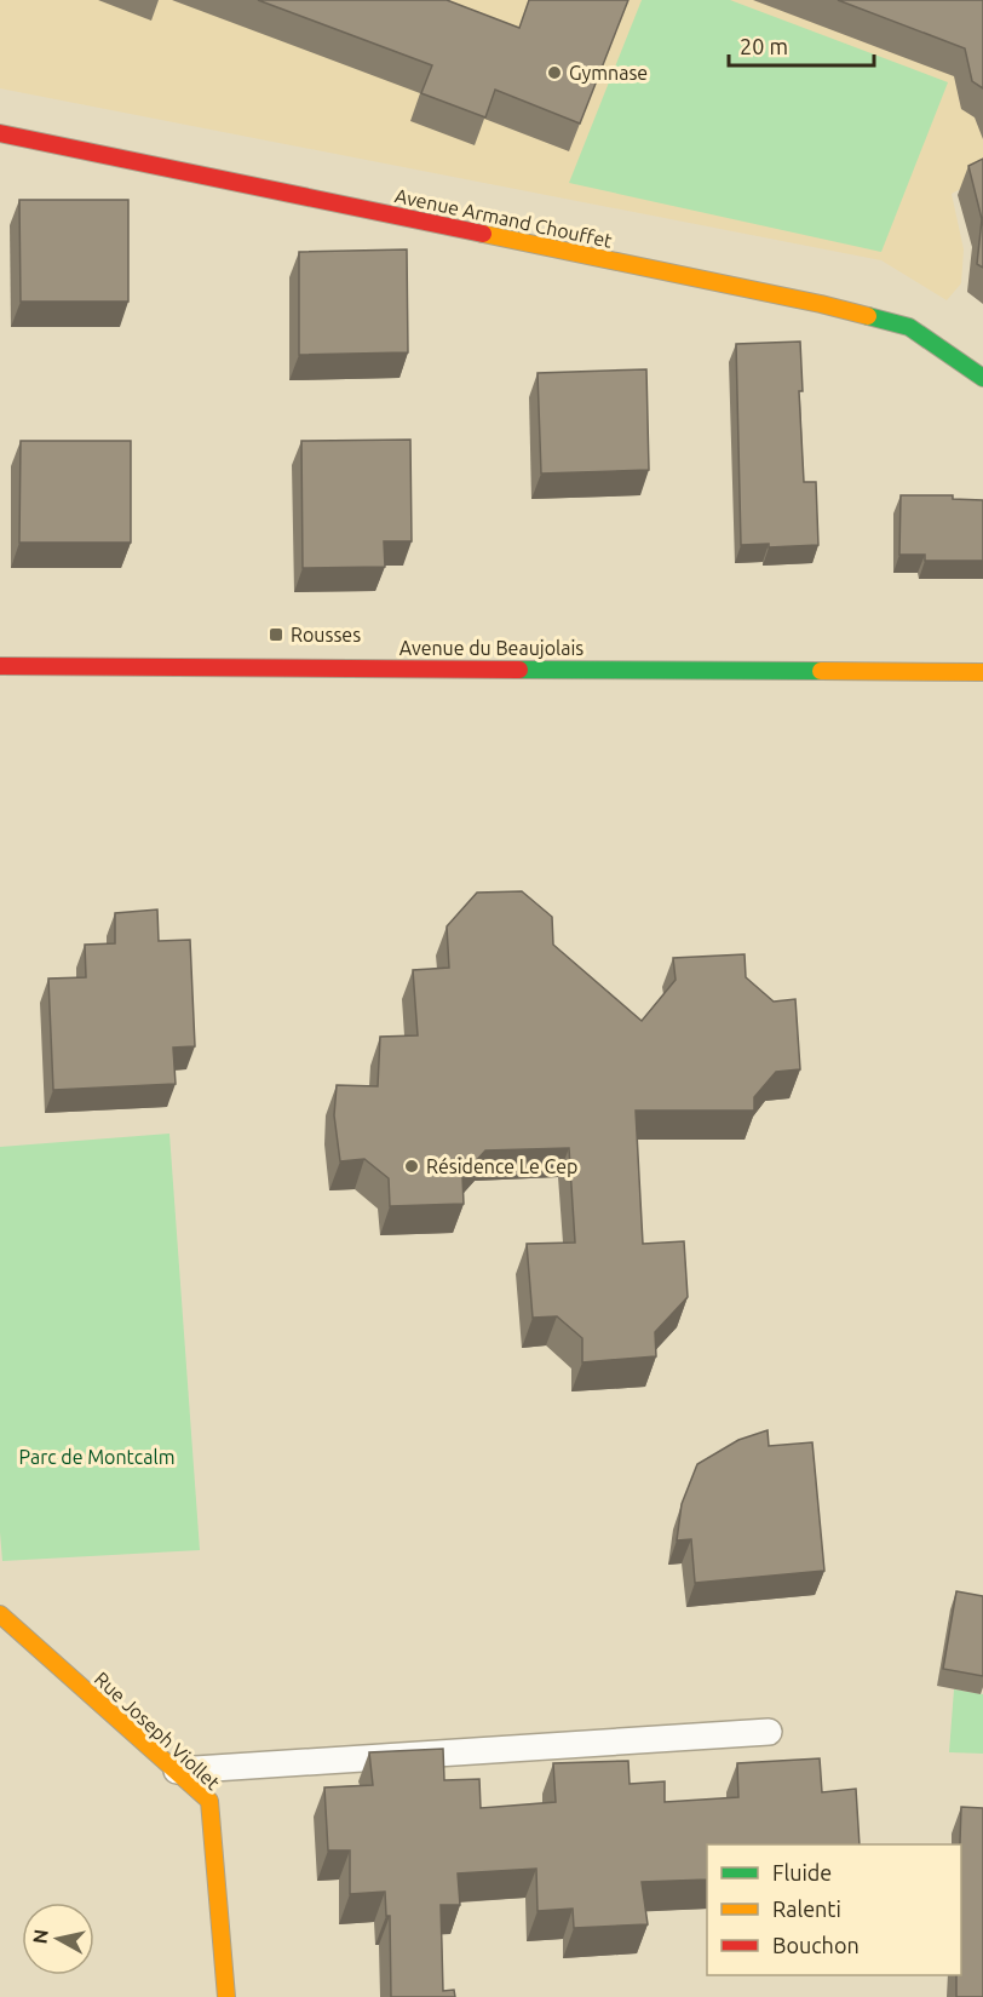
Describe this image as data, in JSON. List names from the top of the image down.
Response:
{
  "streets": {
    "street": ["Avenue Armand Chouffet", "Avenue du Beaujolais", "Rue Joseph Viollet"]
  },
  "parks": ["Parc de Montcalm"],
  "places": {
    "other": ["Gymnase", "Résidence Le Cep"],
    "transit": ["Rousses"]
  },
  "legend": ["Fluide", "Ralenti", "Bouchon"],
  "scale_bar": "20 m",
  "north": "left"
}
